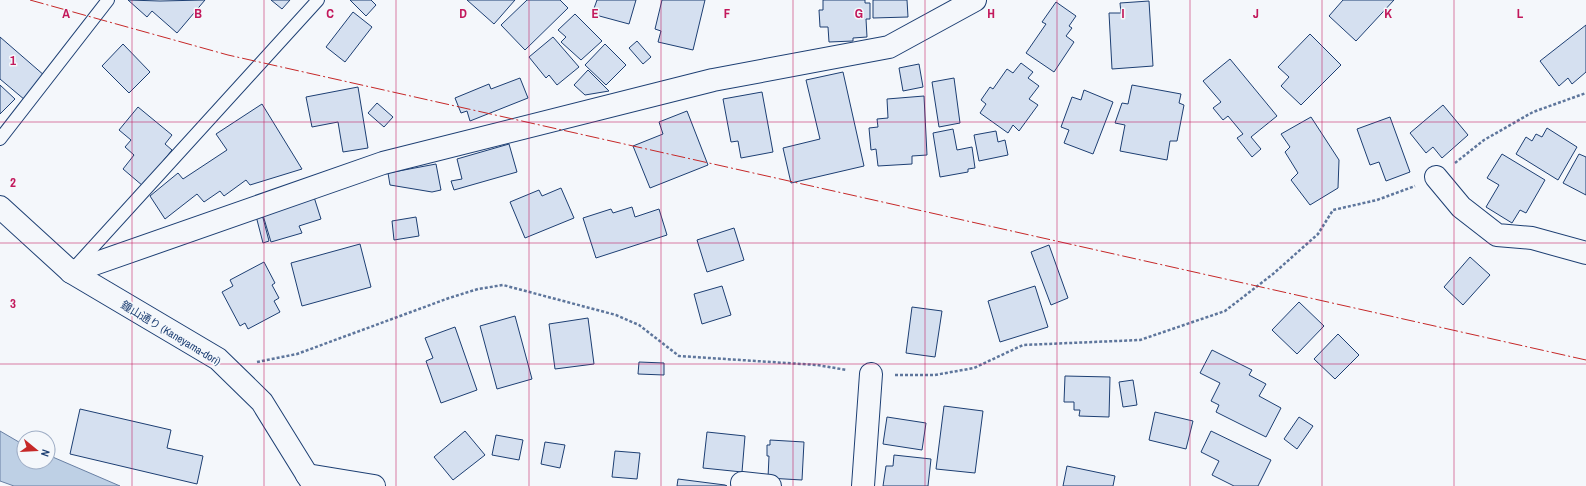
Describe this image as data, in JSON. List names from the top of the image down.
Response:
{
  "streets": {
    "street": ["鐘山通り (Kaneyama-dori)"]
  },
  "north": "right",
  "grid": {
    "columns": [
      "A",
      "B",
      "C",
      "D",
      "E",
      "F",
      "G",
      "H",
      "I",
      "J",
      "K",
      "L"
    ],
    "rows": ["1", "2", "3"]
  }
}
